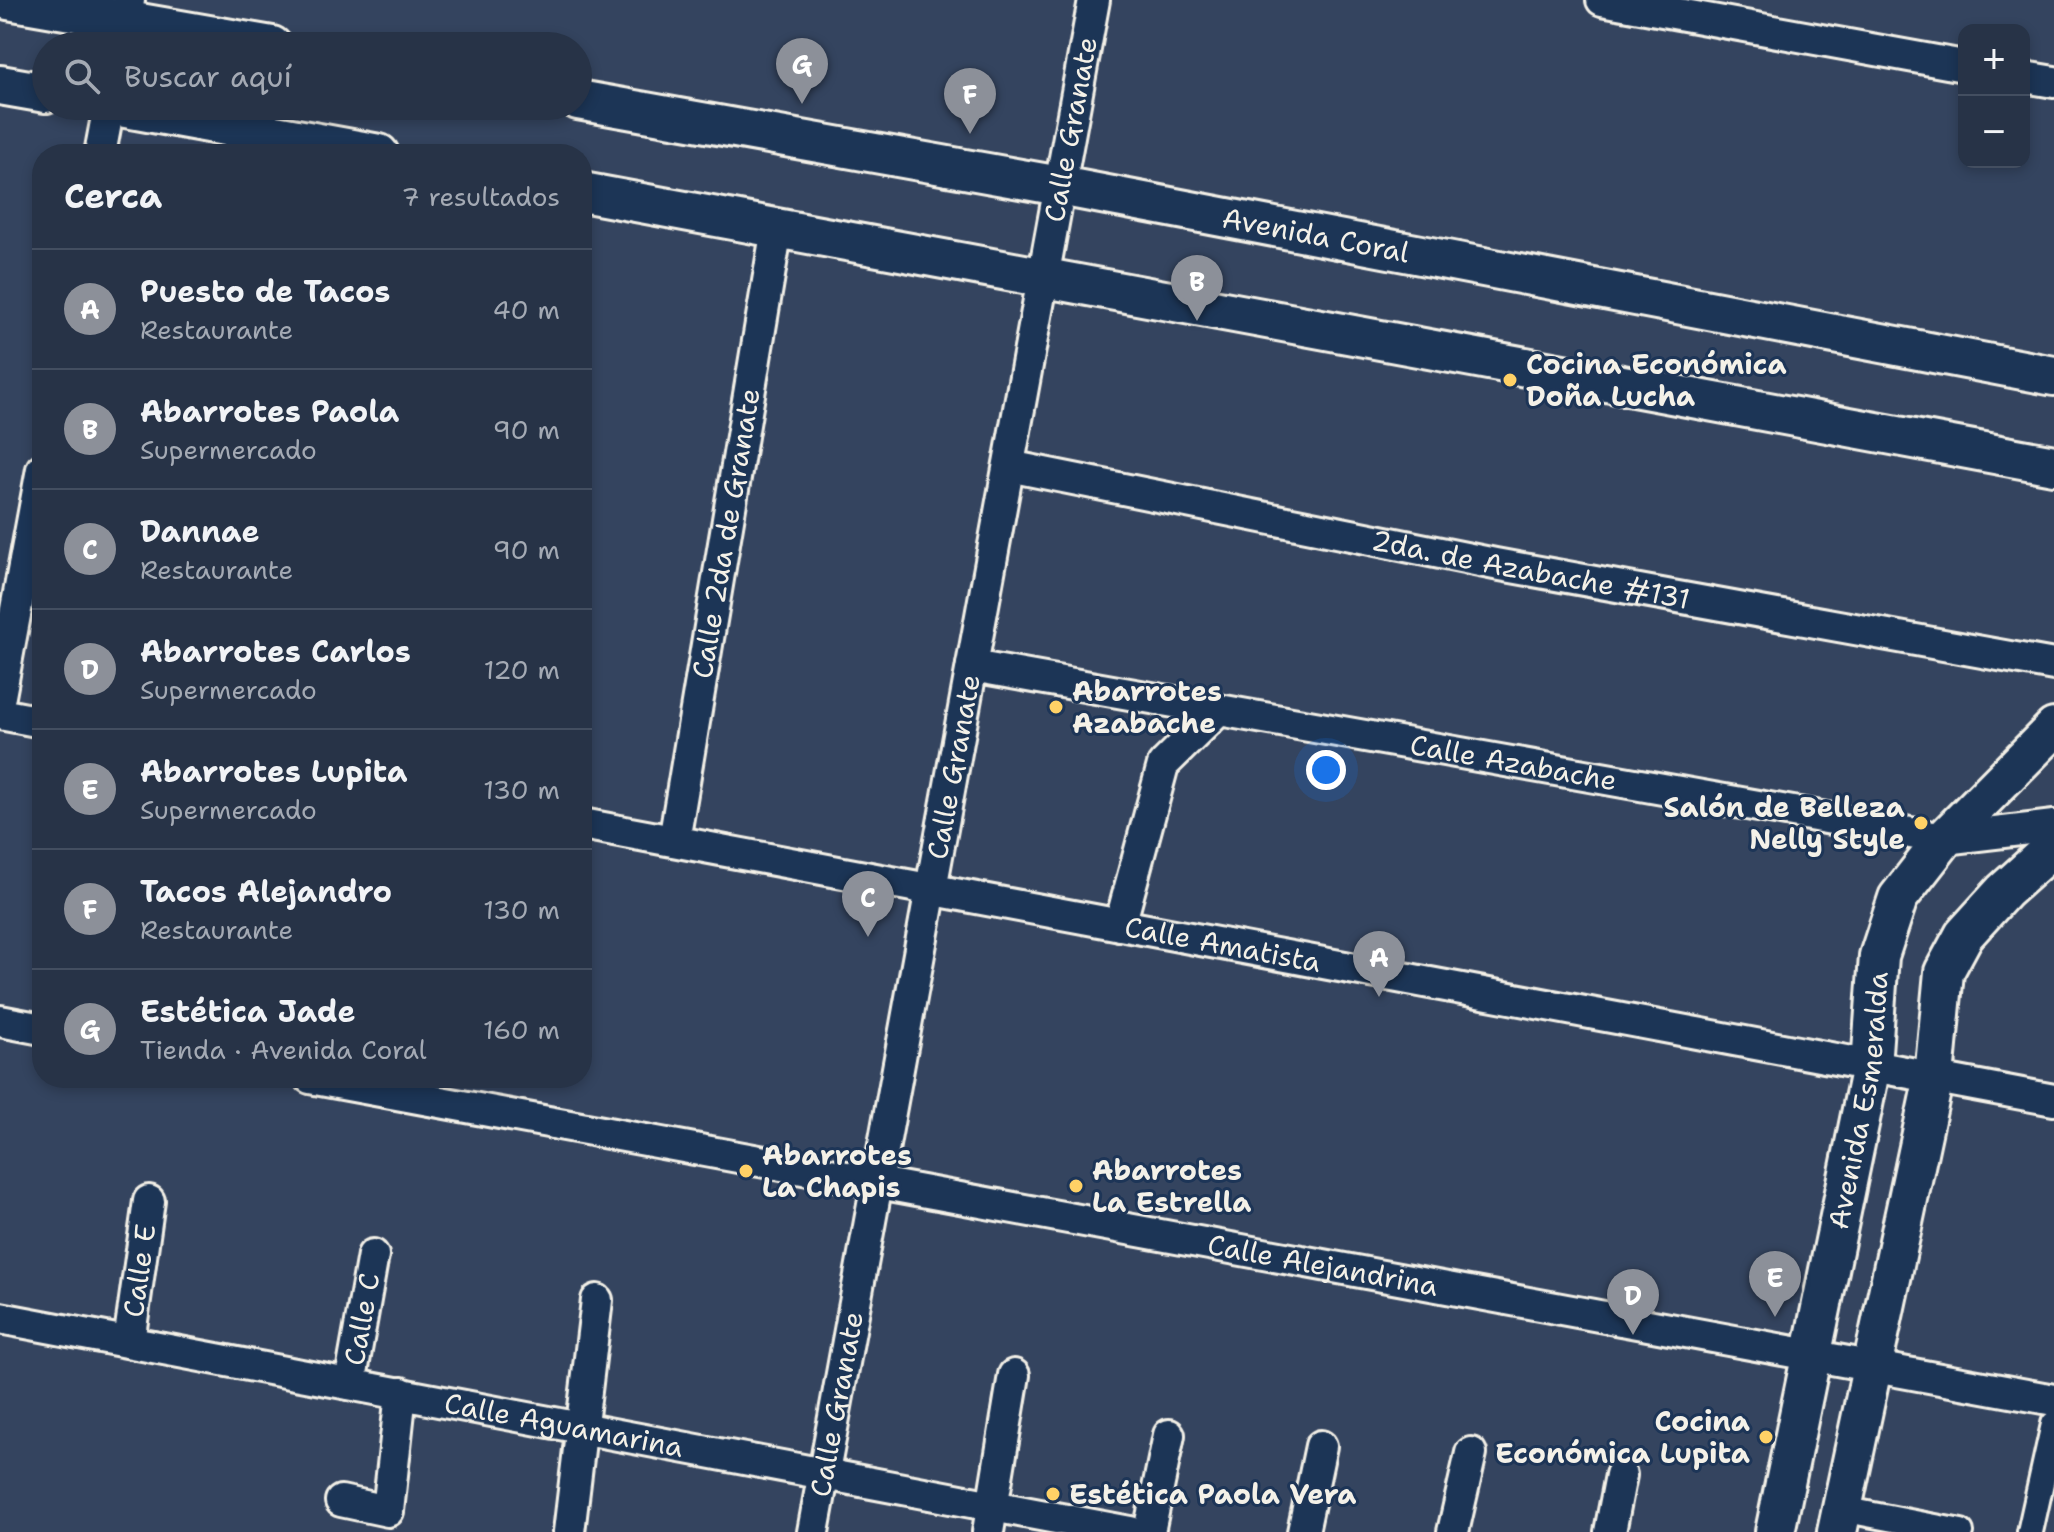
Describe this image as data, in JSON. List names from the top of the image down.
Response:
{
  "streets": {
    "street": [
      "Calle Granate",
      "Avenida Coral",
      "Calle 2da de Granate",
      "2da. de Azabache #131",
      "Calle Azabache",
      "Calle Amatista",
      "Avenida Esmeralda",
      "Calle Alejandrina",
      "Calle E",
      "Calle C",
      "Calle Aguamarina"
    ]
  },
  "crossings": [
    ["Calle Granate", "Avenida Coral"],
    ["Calle Granate", "2da. de Azabache #131"],
    ["Calle Granate", "Calle Azabache"],
    ["Calle Granate", "Calle Amatista"],
    ["Calle Granate", "Calle Alejandrina"],
    ["Calle Granate", "Calle Aguamarina"],
    ["Calle 2da de Granate", "Calle Amatista"],
    ["Calle Azabache", "Avenida Esmeralda"],
    ["Calle Amatista", "Avenida Esmeralda"],
    ["Avenida Esmeralda", "Calle Alejandrina"],
    ["Calle E", "Calle Aguamarina"],
    ["Calle C", "Calle Aguamarina"]
  ],
  "places": [
    "Cocina Económica Doña Lucha",
    "Abarrotes Azabache",
    "Salón de Belleza Nelly Style",
    "Abarrotes La Chapis",
    "Abarrotes La Estrella",
    "Cocina Económica Lupita",
    "Estética Paola Vera"
  ],
  "page": {
    "map_buttons": ["+", "−"],
    "search": "Buscar aquí",
    "pins": [
      "G",
      "F",
      "B",
      "C",
      "A",
      "E",
      "D"
    ],
    "heading": ["Cerca", "7 resultados"],
    "list": [
      {
        "mark": "A",
        "name": "Puesto de Tacos",
        "note": "Restaurante",
        "value": "40 m"
      },
      {
        "mark": "B",
        "name": "Abarrotes Paola",
        "note": "Supermercado",
        "value": "90 m"
      },
      {
        "mark": "C",
        "name": "Dannae",
        "note": "Restaurante",
        "value": "90 m"
      },
      {
        "mark": "D",
        "name": "Abarrotes Carlos",
        "note": "Supermercado",
        "value": "120 m"
      },
      {
        "mark": "E",
        "name": "Abarrotes Lupita",
        "note": "Supermercado",
        "value": "130 m"
      },
      {
        "mark": "F",
        "name": "Tacos Alejandro",
        "note": "Restaurante",
        "value": "130 m"
      },
      {
        "mark": "G",
        "name": "Estética Jade",
        "note": "Tienda · Avenida Coral",
        "value": "160 m"
      }
    ]
  }
}
